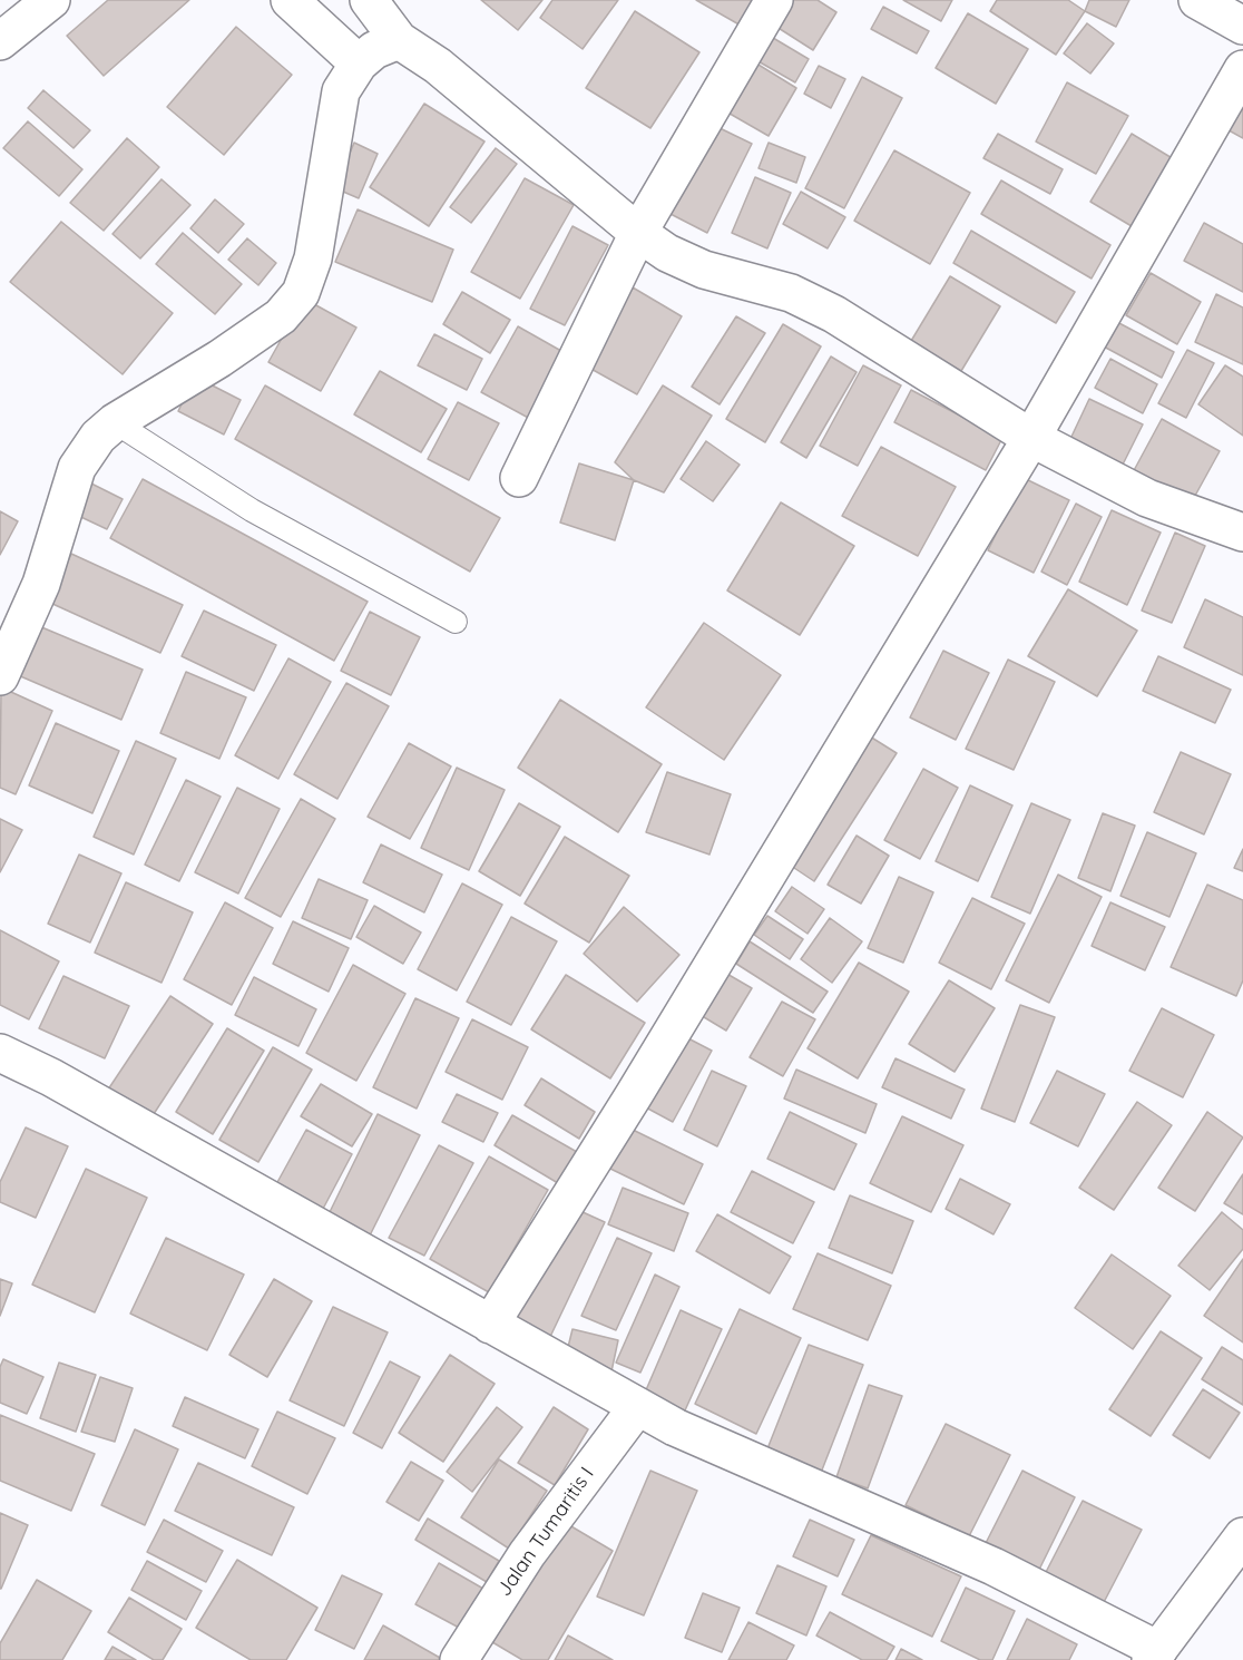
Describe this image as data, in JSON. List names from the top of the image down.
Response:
{
  "streets": {
    "street": ["Jalan Tumaritis I"]
  }
}
